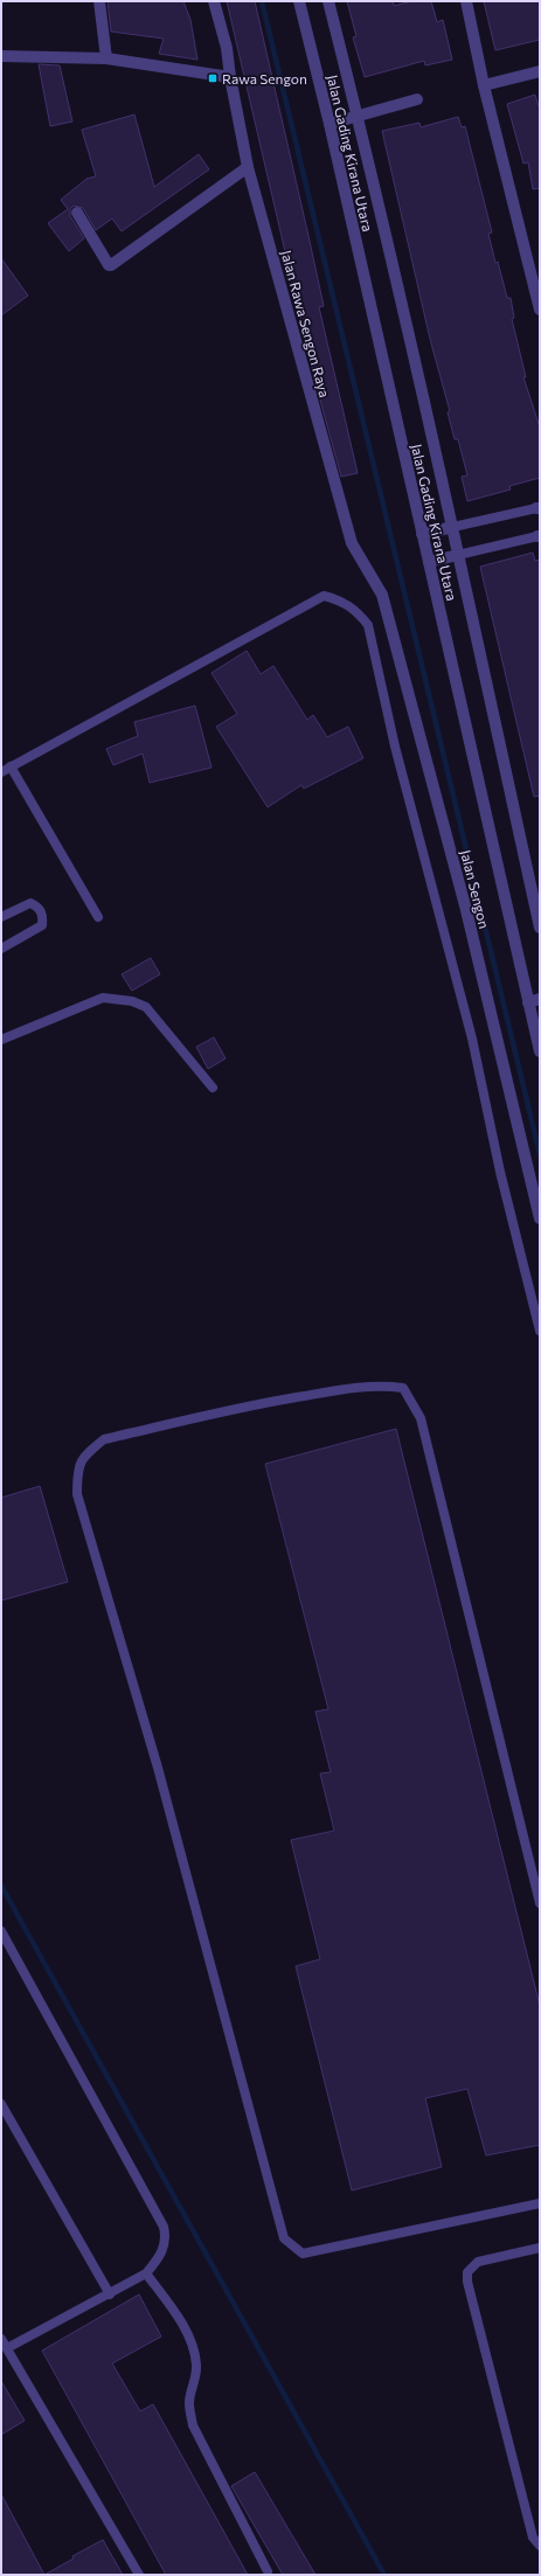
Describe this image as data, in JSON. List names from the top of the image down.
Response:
{
  "streets": {
    "street": ["Jalan Gading Kirana Utara", "Jalan Rawa Sengon Raya", "Jalan Sengon"]
  },
  "crossings": [
    ["Jalan Rawa Sengon Raya", "Jalan Sengon"]
  ],
  "places": {
    "transit": ["Rawa Sengon"]
  }
}
